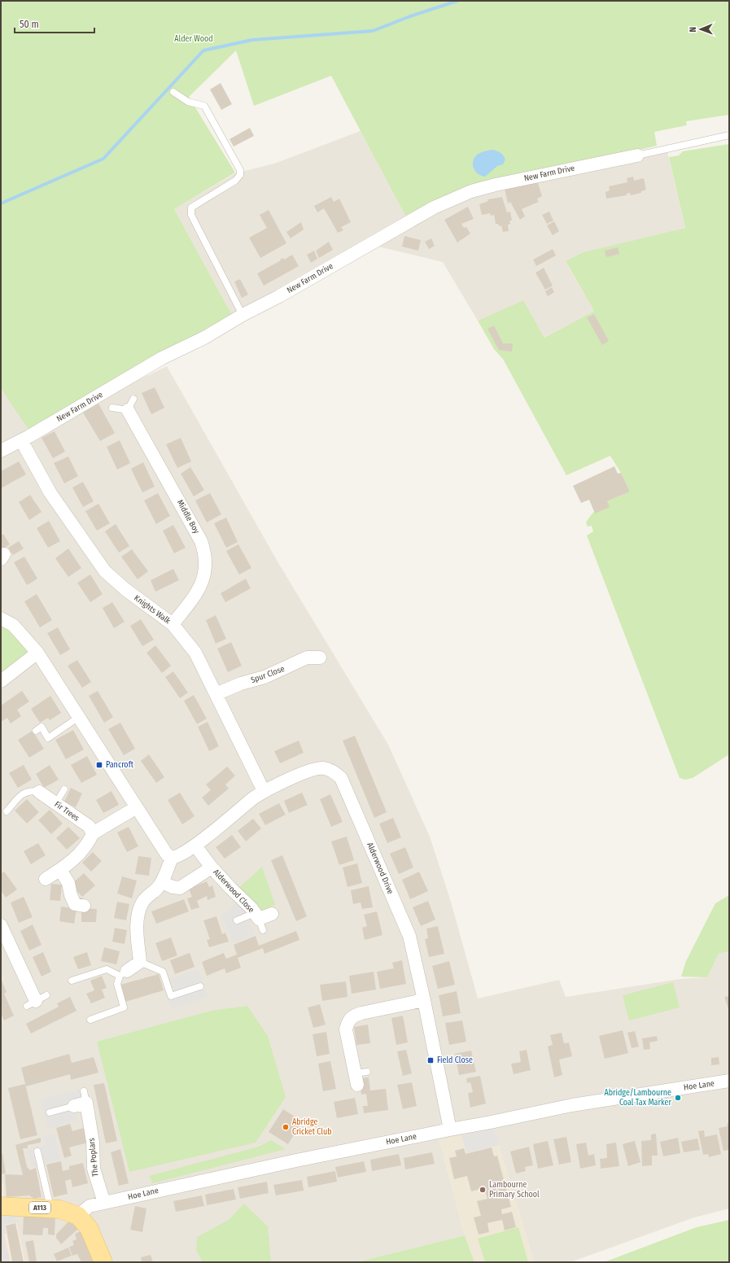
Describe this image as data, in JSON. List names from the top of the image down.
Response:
{
  "streets": {
    "main road": ["A113"],
    "street": [
      "New Farm Drive",
      "Middle Boy",
      "Knights Walk",
      "Spur Close",
      "Fir Trees",
      "Alderwood Drive",
      "Alderwood Close",
      "Hoe Lane",
      "The Poplars"
    ]
  },
  "crossings": [
    ["New Farm Drive", "Knights Walk"],
    ["Middle Boy", "Knights Walk"],
    ["Knights Walk", "Spur Close"],
    ["Knights Walk", "Alderwood Drive"],
    ["Alderwood Drive", "Hoe Lane"],
    ["Hoe Lane", "The Poplars"],
    ["Hoe Lane", "A113"]
  ],
  "parks": ["Alder Wood"],
  "places": {
    "transit": ["Pancroft", "Field Close"],
    "other": ["Abridge/Lambourne Coal Tax Marker", "Abridge Cricket Club", "Lambourne Primary School"]
  },
  "scale_bar": "50 m",
  "north": "left"
}
